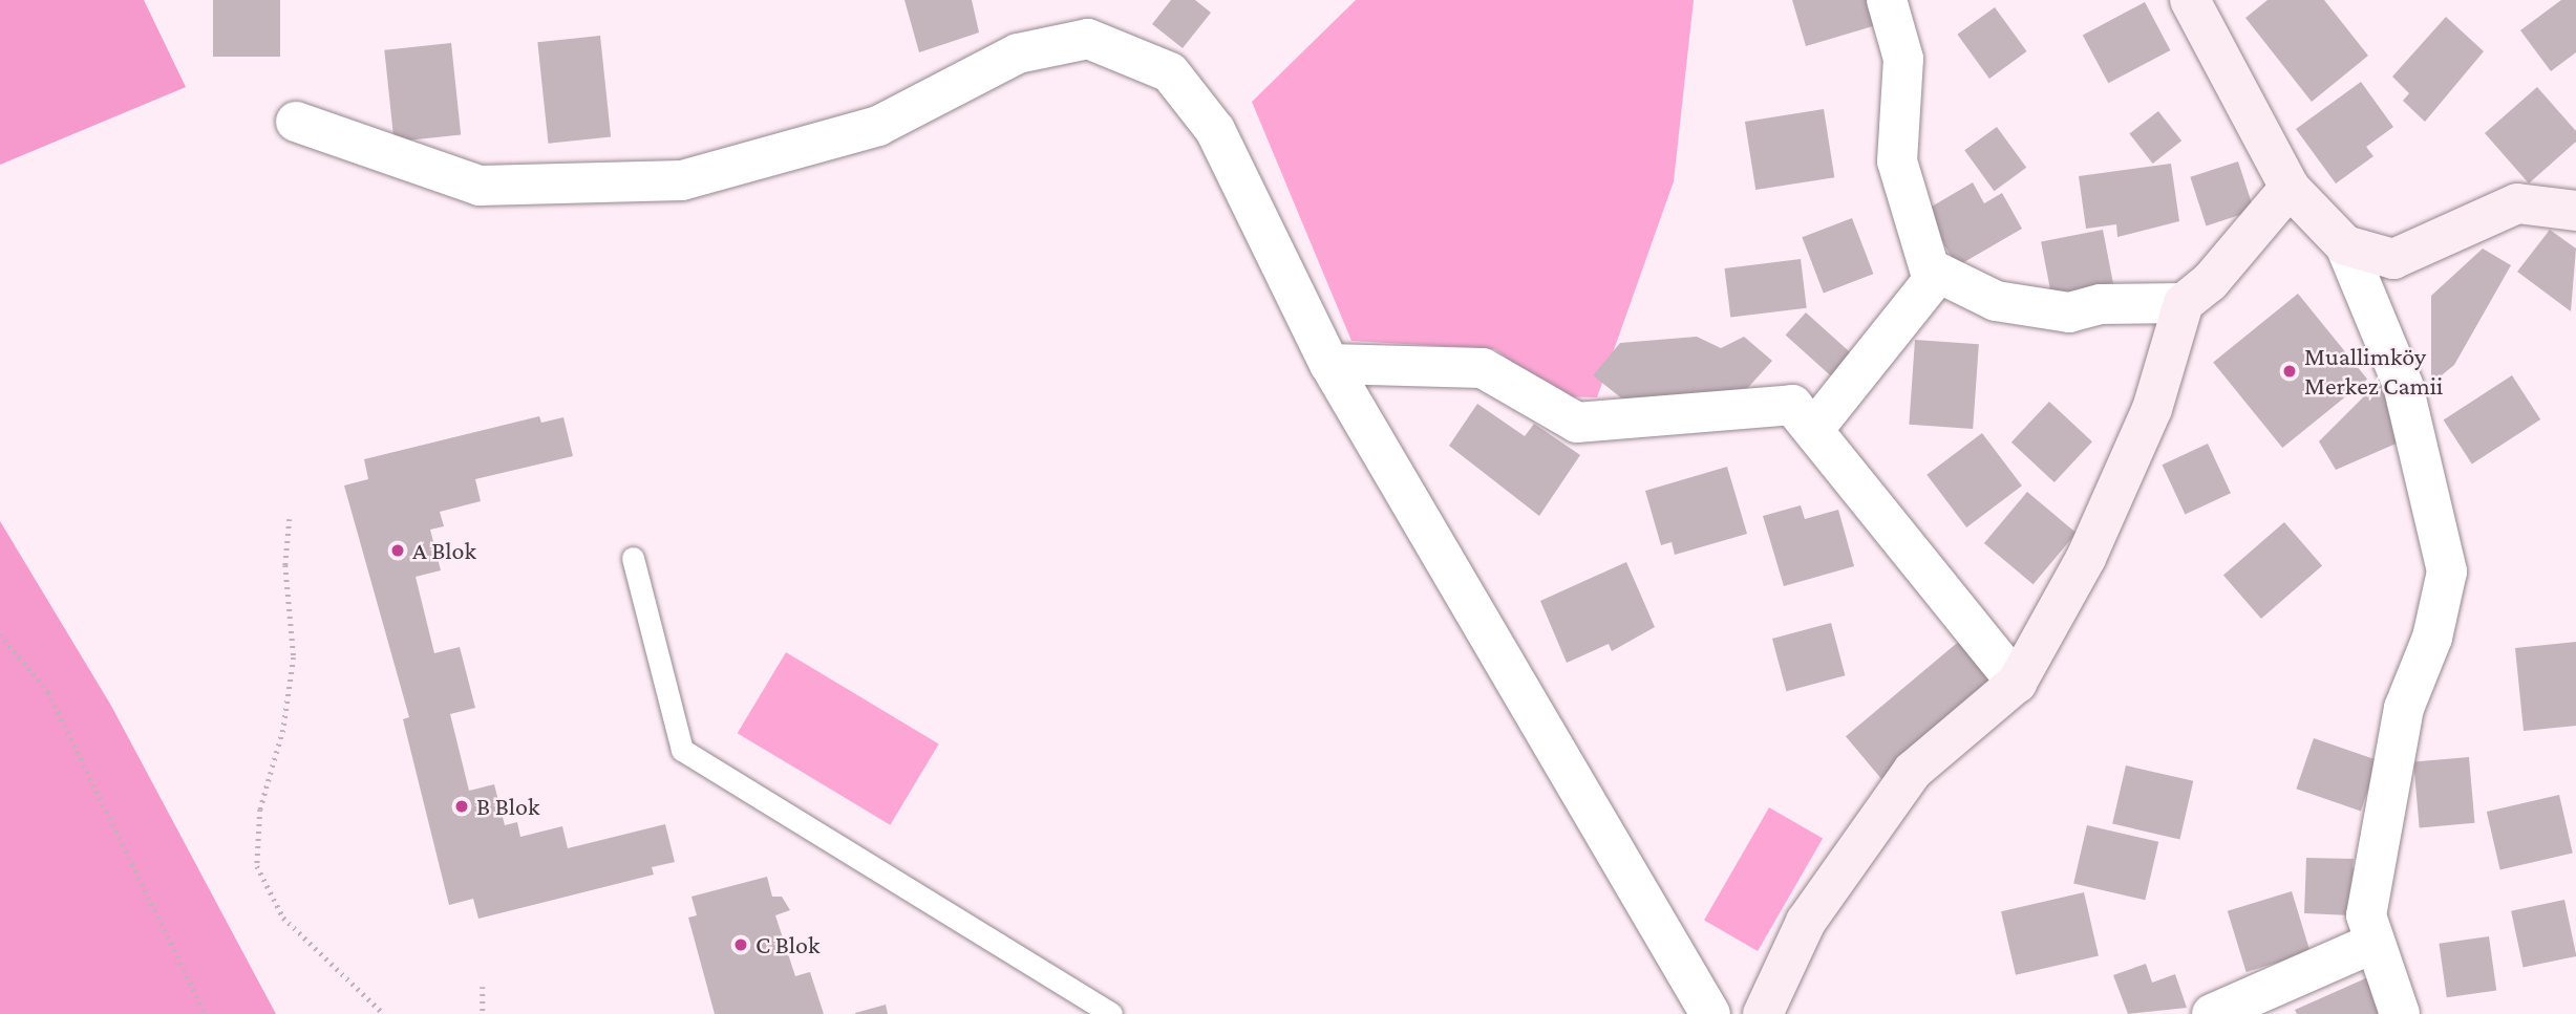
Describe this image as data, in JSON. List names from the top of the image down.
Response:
{
  "places": [
    "Muallimköy Merkez Camii",
    "A Blok",
    "B Blok",
    "C Blok"
  ]
}
